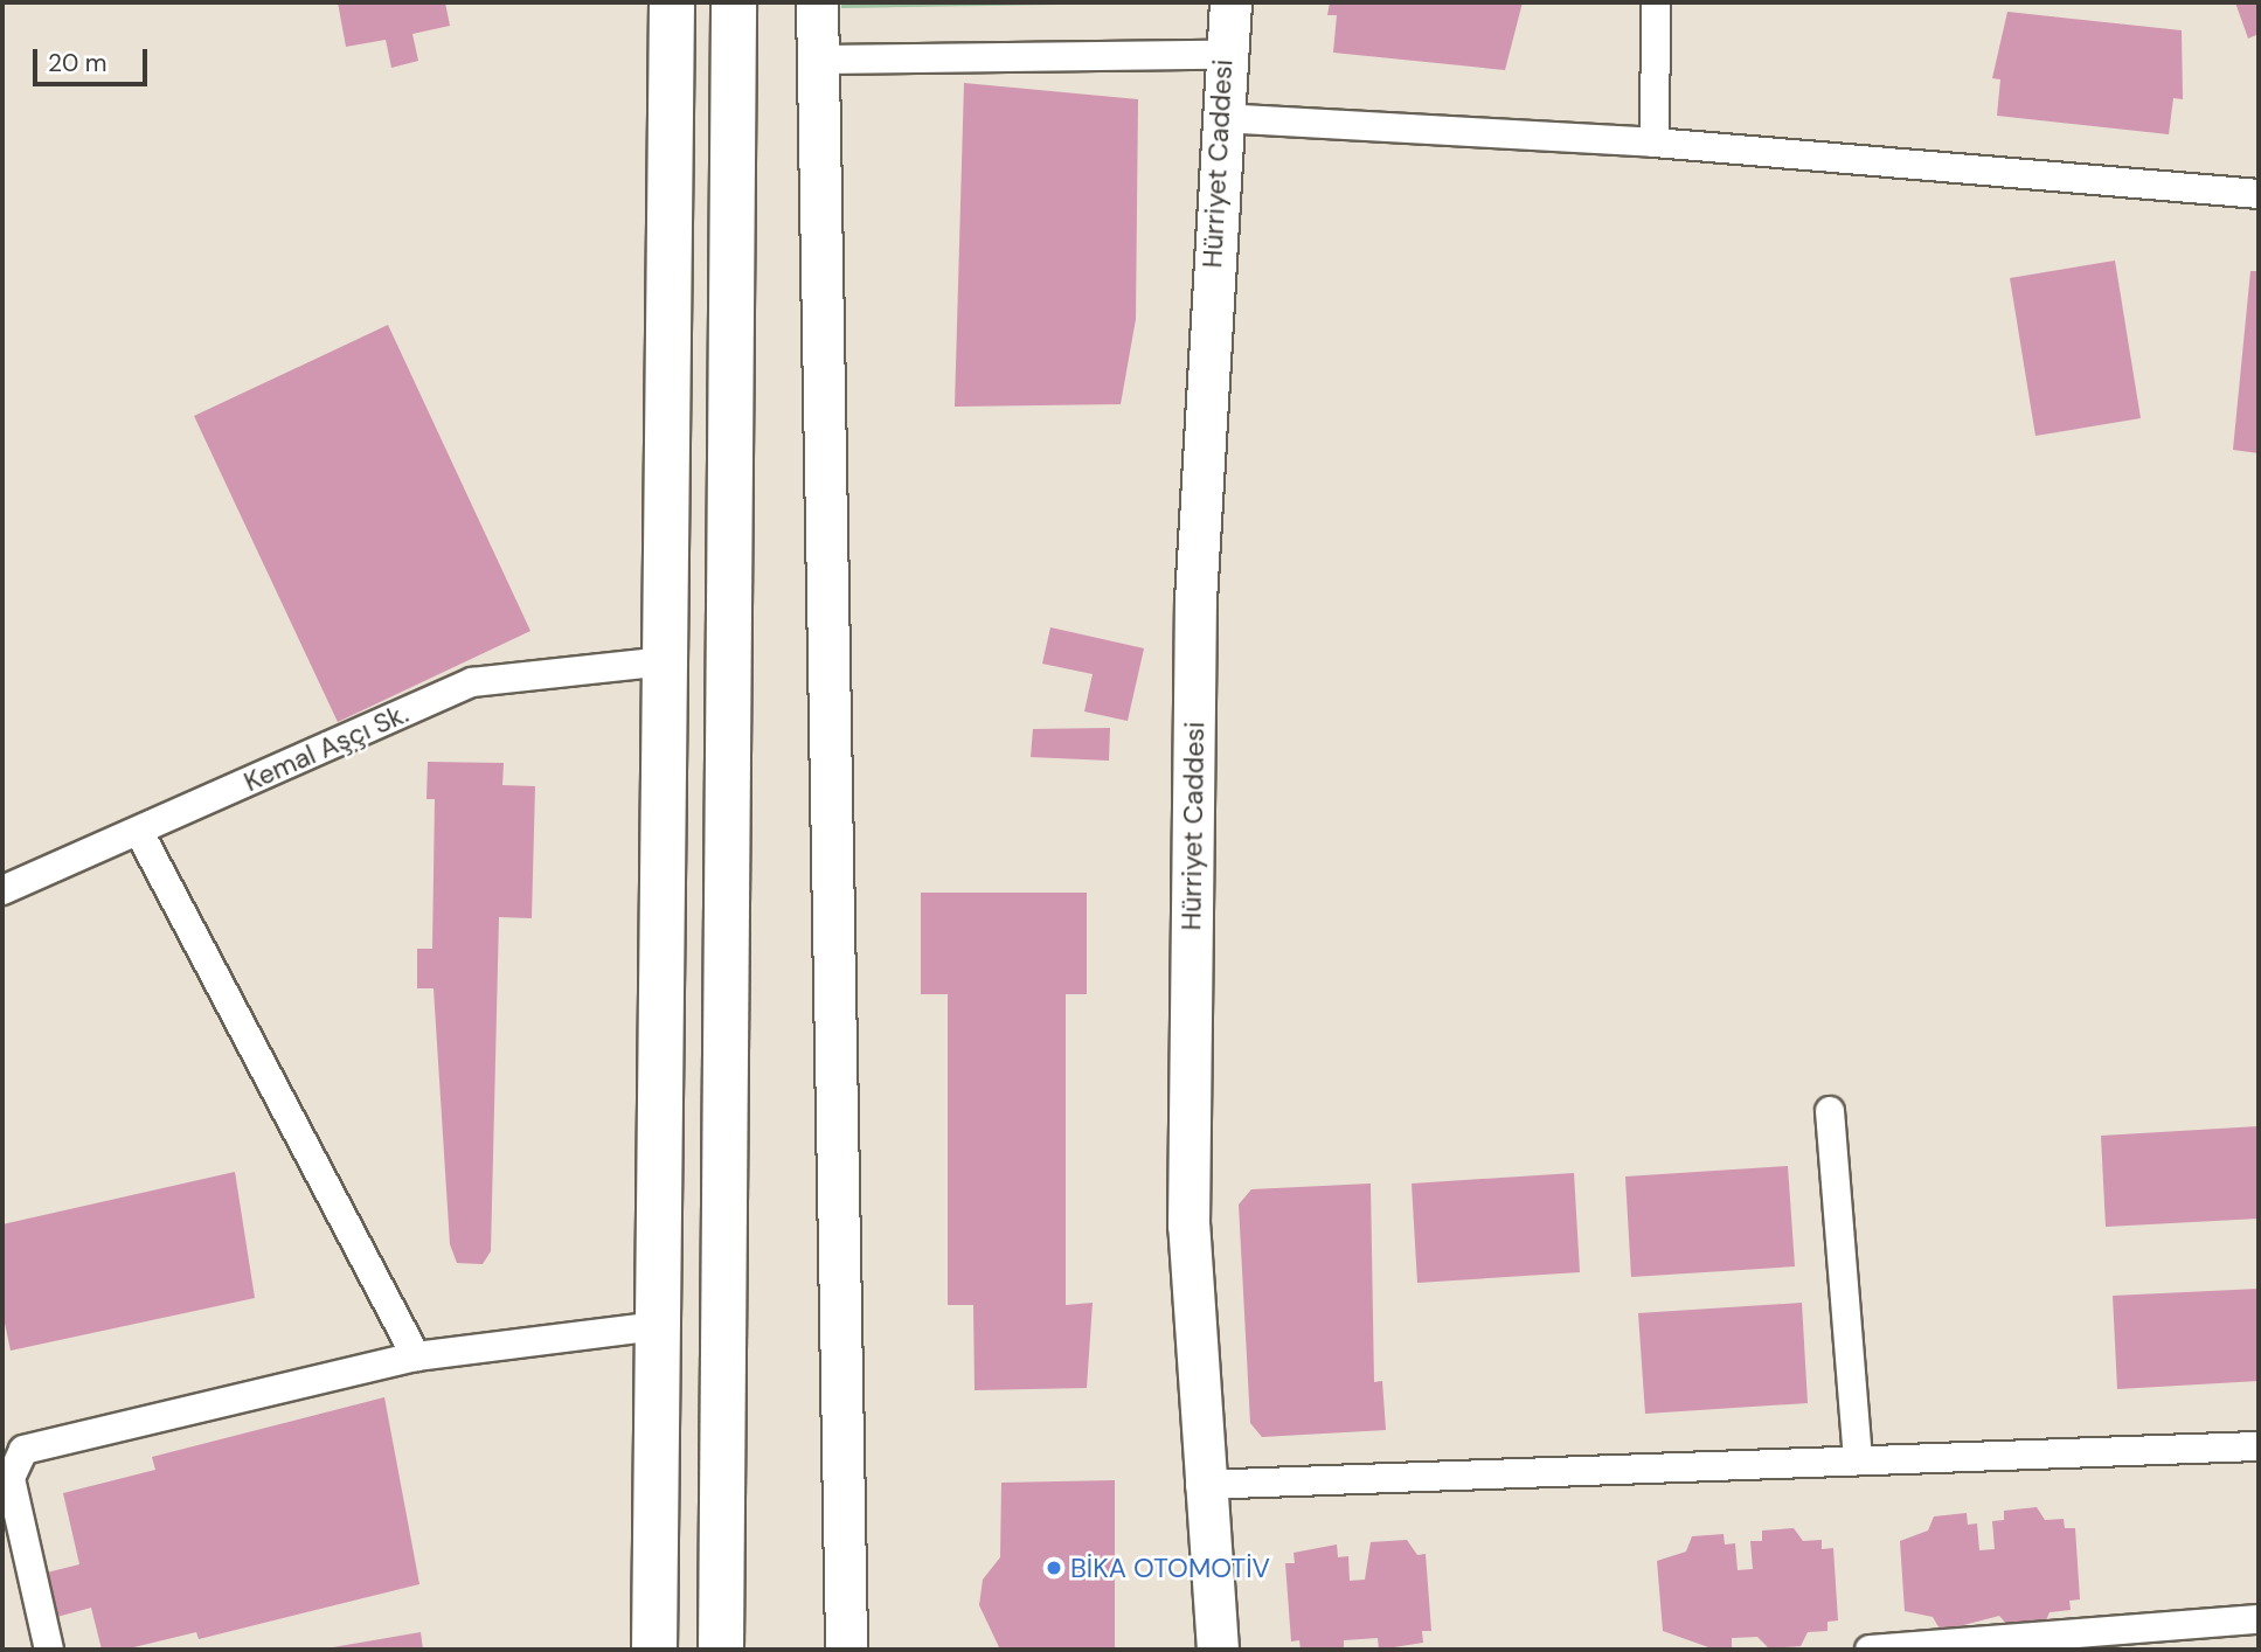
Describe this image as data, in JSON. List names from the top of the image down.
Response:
{
  "streets": {
    "main road": ["Hürriyet Caddesi"],
    "street": ["Kemal Aşçı Sk."]
  },
  "places": ["BİKA OTOMOTİV"],
  "scale_bar": "20 m"
}
